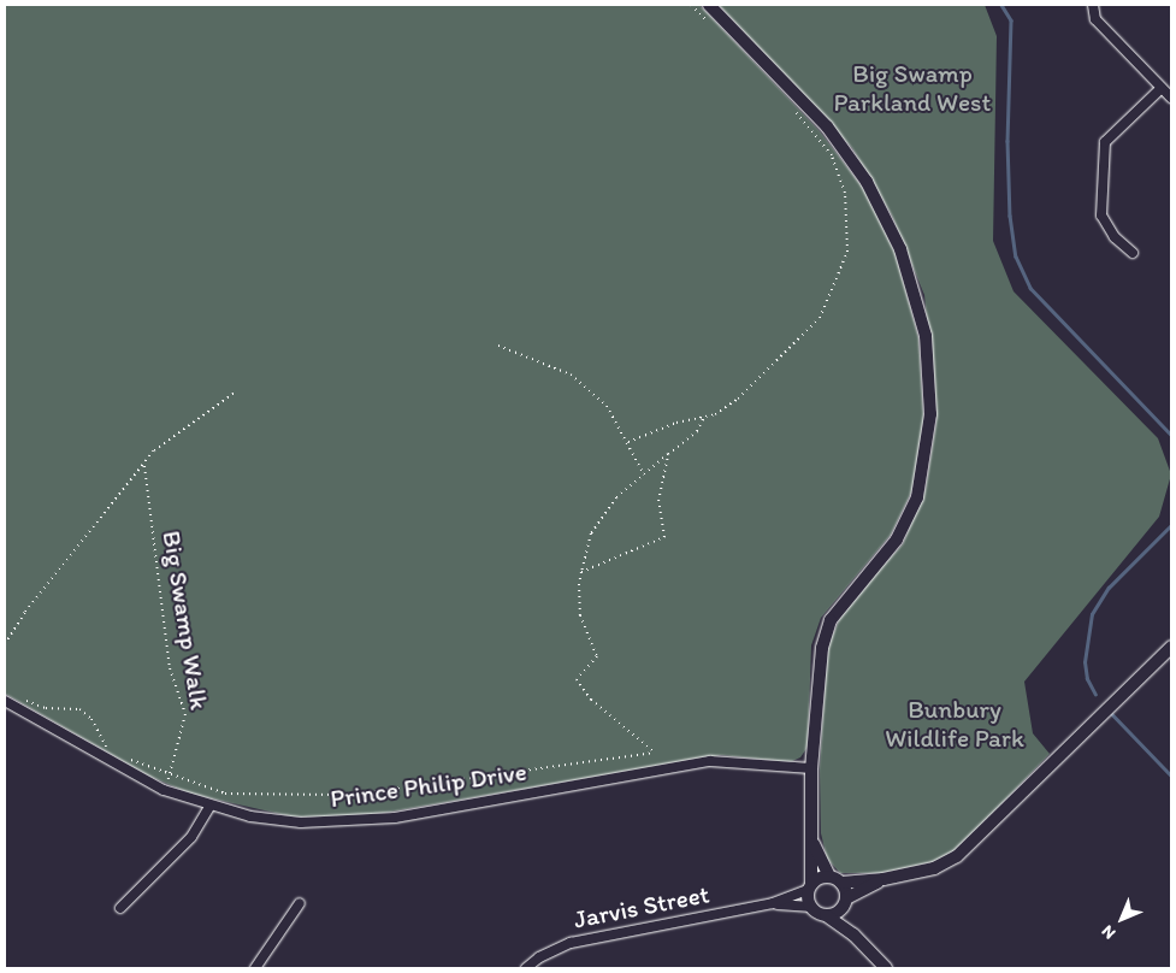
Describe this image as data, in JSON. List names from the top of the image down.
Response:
{
  "streets": {
    "street": ["Prince Philip Drive", "Jarvis Street"],
    "path": ["Big Swamp Walk"]
  },
  "parks": ["Big Swamp Parkland West", "Bunbury Wildlife Park"],
  "north": "bottom left"
}
